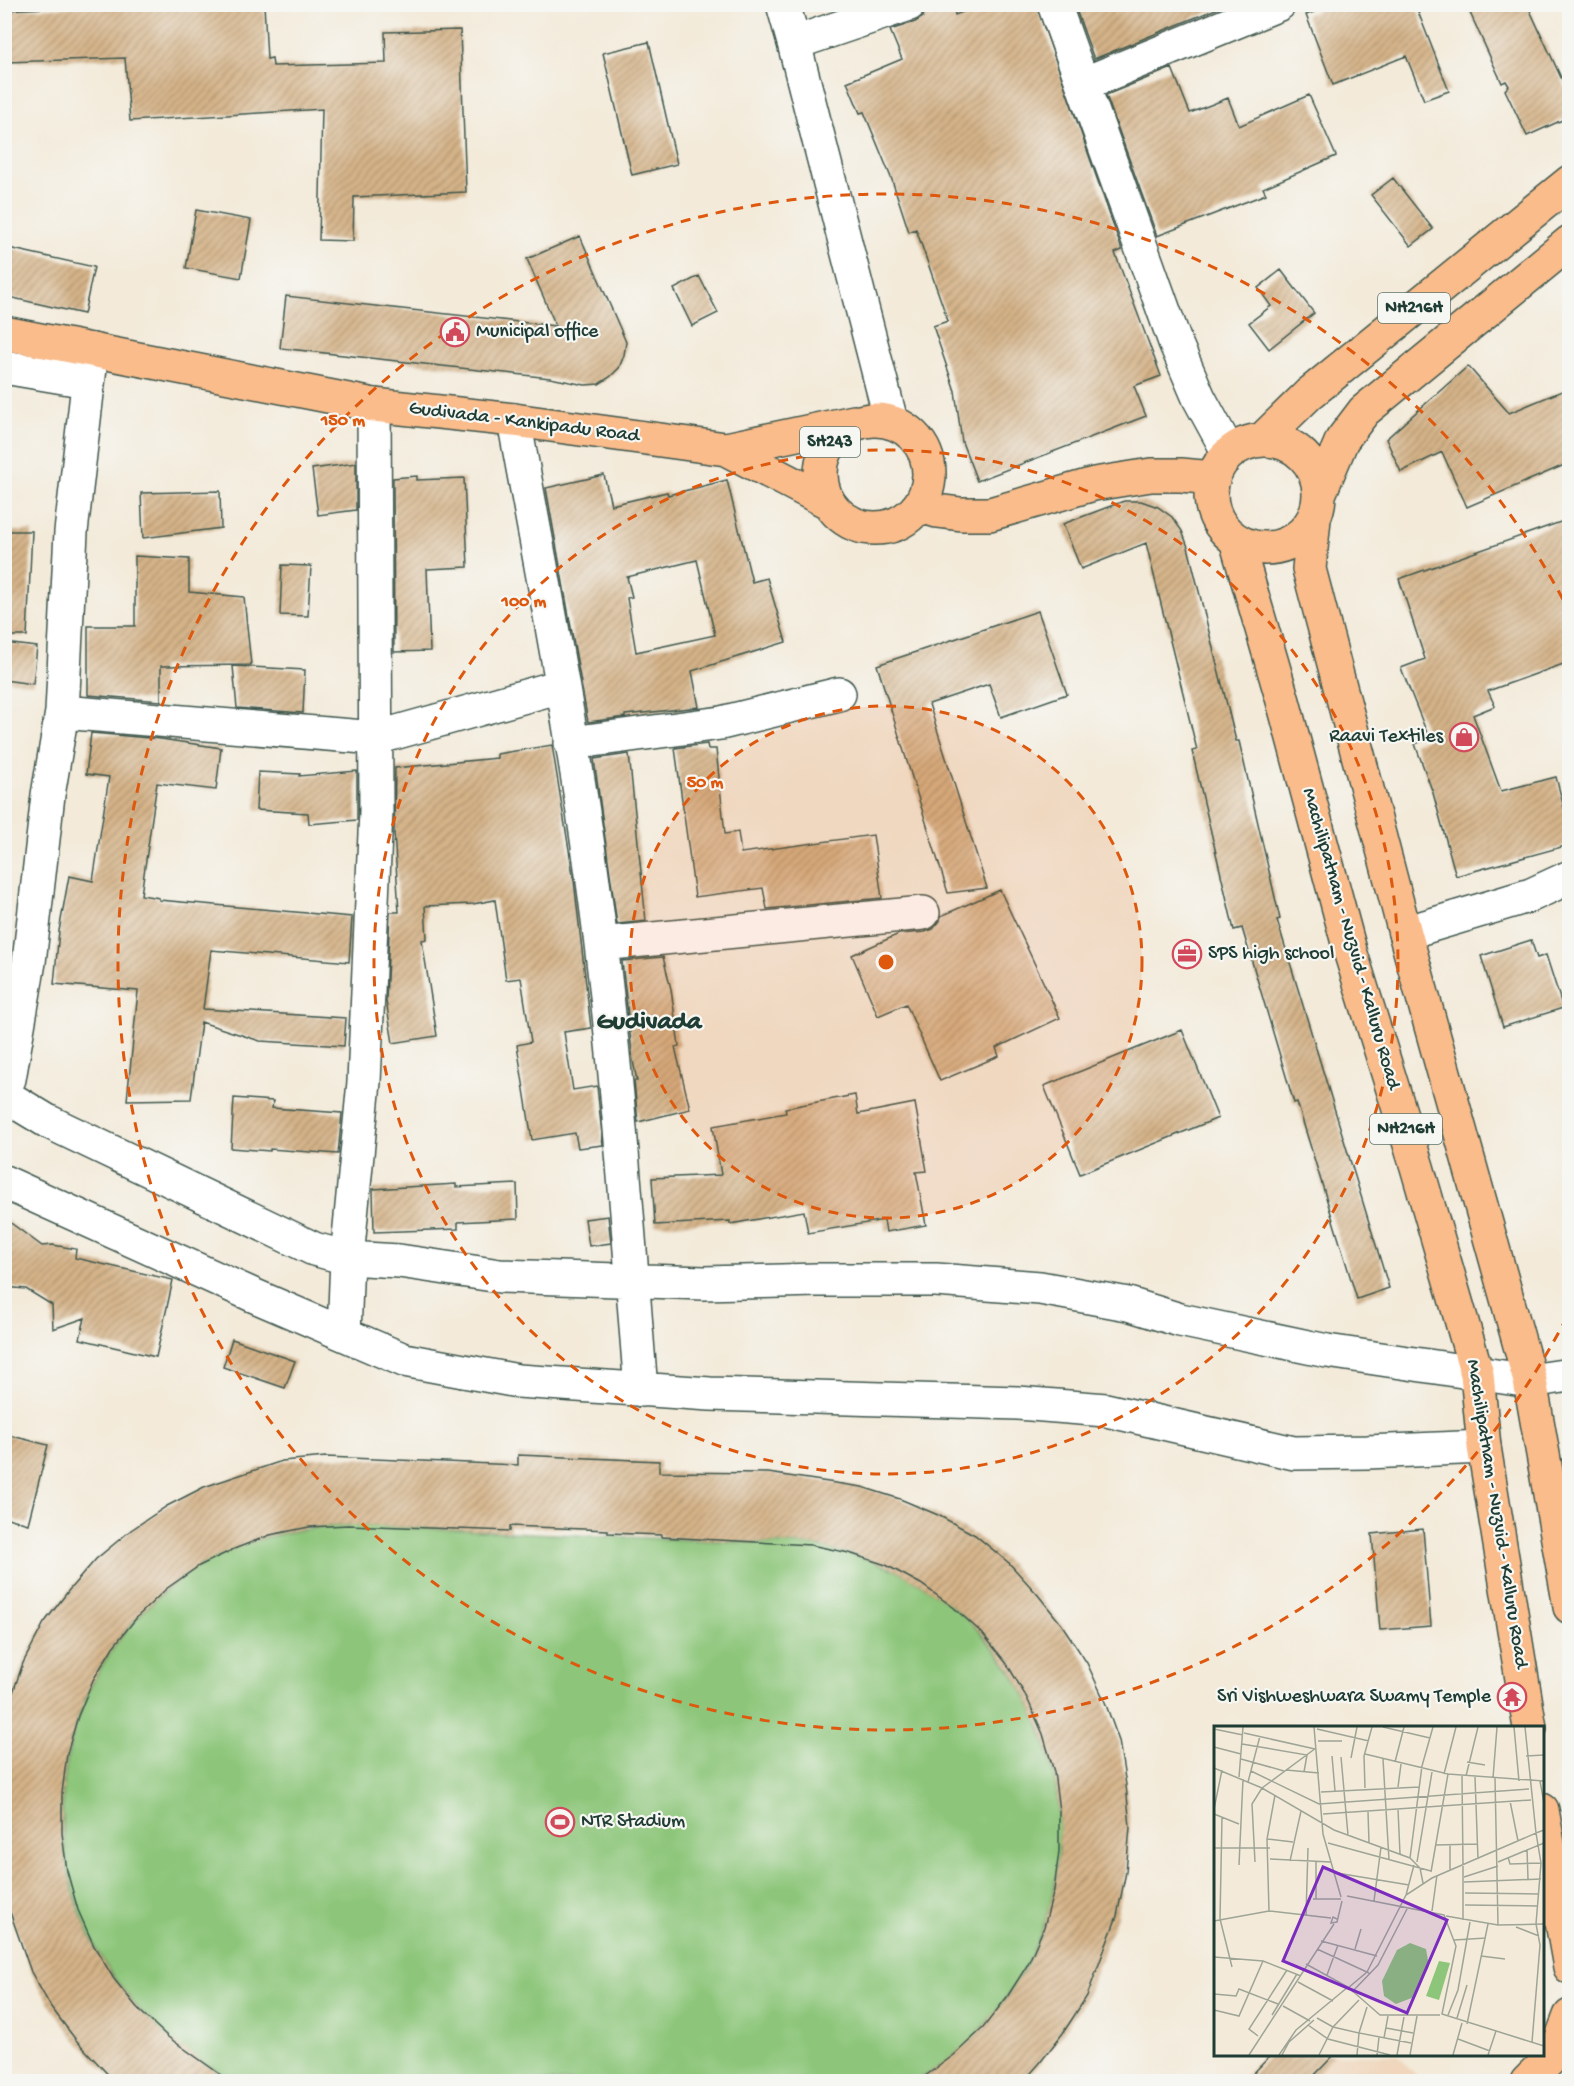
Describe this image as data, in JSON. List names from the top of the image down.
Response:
{
  "streets": {
    "main road": [
      "NH216H",
      "Gudivada - Kankipadu Road",
      "SH243",
      "Machilipatnam - Nuzvid - Kalluru Road"
    ]
  },
  "crossings": [
    ["NH216H", "Machilipatnam - Nuzvid - Kalluru Road"],
    ["Gudivada - Kankipadu Road", "SH243"]
  ],
  "districts": ["Gudivada"],
  "places": {
    "public building": ["Municipal office"],
    "shop": ["Raavi Textiles"],
    "office": ["SPS high school"],
    "temple": ["Sri Vishweshwara Swamy Temple"],
    "sports": ["NTR Stadium"]
  },
  "rings": ["150 m", "100 m", "50 m"]
}
